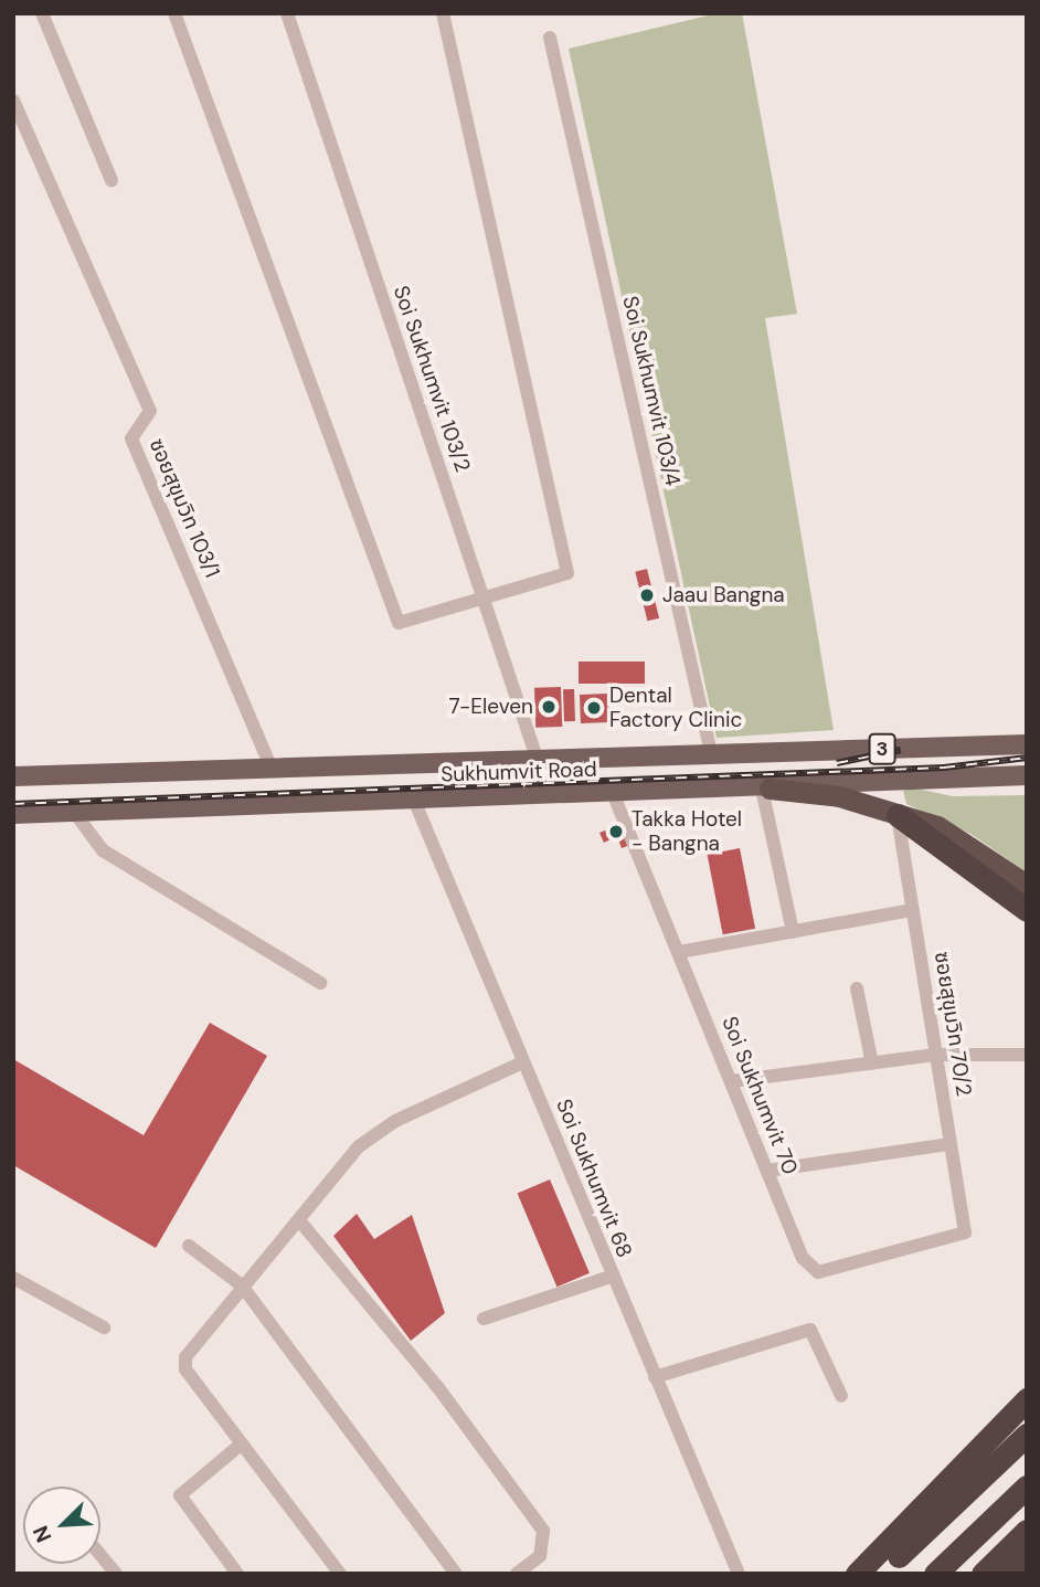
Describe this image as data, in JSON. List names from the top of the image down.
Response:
{
  "streets": {
    "main road": ["3", "Sukhumvit Road"],
    "street": [
      "Soi Sukhumvit 103/2",
      "Soi Sukhumvit 103/4",
      "ซอยสุขุมวิท 103/1",
      "ซอยสุขุมวิท 70/2",
      "Soi Sukhumvit 70",
      "Soi Sukhumvit 68"
    ]
  },
  "crossings": [
    ["Soi Sukhumvit 103/2", "Sukhumvit Road"],
    ["Soi Sukhumvit 103/4", "Sukhumvit Road"],
    ["ซอยสุขุมวิท 103/1", "Sukhumvit Road"],
    ["Sukhumvit Road", "Soi Sukhumvit 70"],
    ["Sukhumvit Road", "Soi Sukhumvit 68"],
    ["ซอยสุขุมวิท 70/2", "Soi Sukhumvit 70"]
  ],
  "places": [
    "Jaau Bangna",
    "7-Eleven",
    "Dental Factory Clinic",
    "Takka Hotel - Bangna"
  ],
  "north": "bottom left"
}
